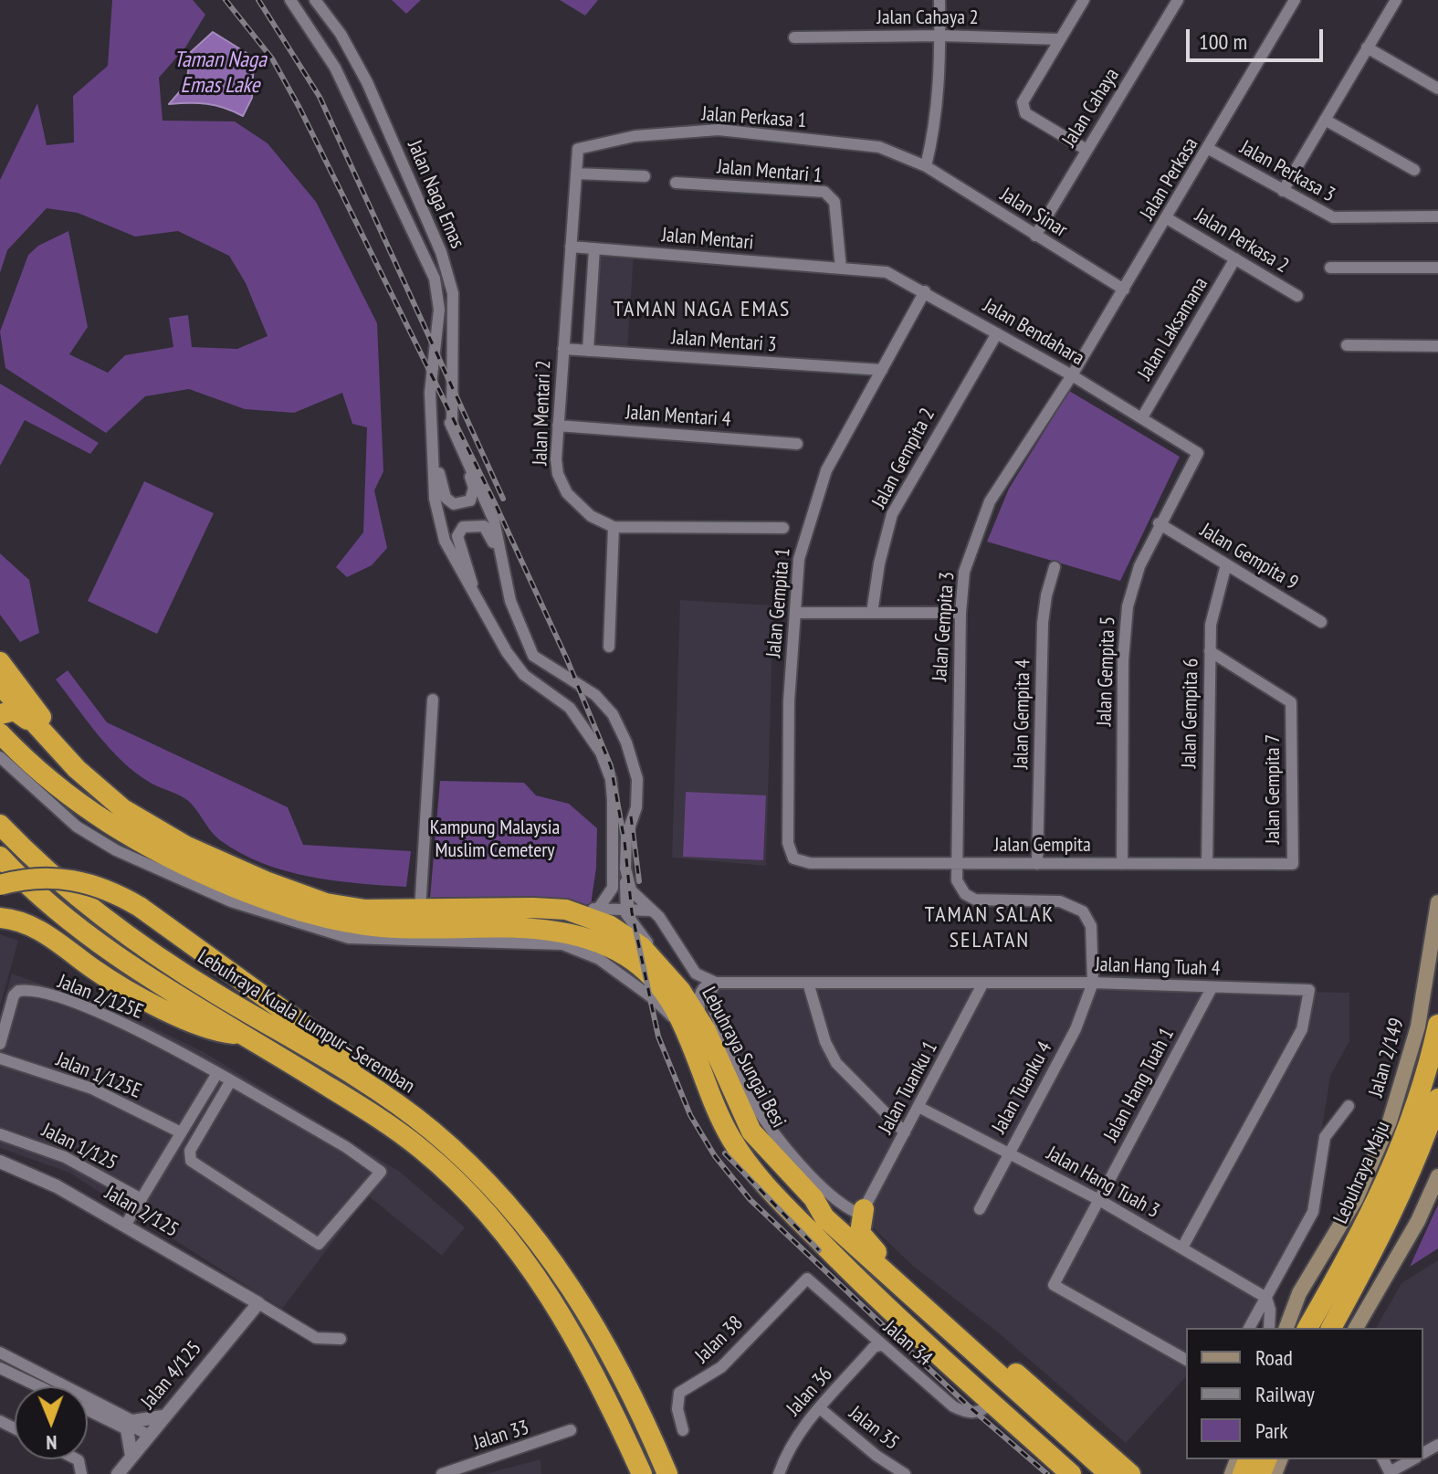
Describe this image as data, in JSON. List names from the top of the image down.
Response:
{
  "streets": {
    "highway": ["Lebuhraya Kuala Lumpur–Seremban", "Lebuhraya Sungai Besi", "Lebuhraya Maju"],
    "main road": ["Jalan 2/149"],
    "street": [
      "Jalan Cahaya 2",
      "Jalan Cahaya",
      "Jalan Perkasa 1",
      "Jalan Mentari 1",
      "Jalan Perkasa 3",
      "Jalan Perkasa",
      "Jalan Naga Emas",
      "Jalan Sinar",
      "Jalan Mentari",
      "Jalan Perkasa 2",
      "Jalan Laksamana",
      "Jalan Bendahara",
      "Jalan Mentari 3",
      "Jalan Mentari 2",
      "Jalan Mentari 4",
      "Jalan Gempita 2",
      "Jalan Gempita 9",
      "Jalan Gempita 1",
      "Jalan Gempita 3",
      "Jalan Gempita 5",
      "Jalan Gempita 6",
      "Jalan Gempita 4",
      "Jalan Gempita 7",
      "Jalan Gempita",
      "Jalan Hang Tuah 4",
      "Jalan 2/125E",
      "Jalan 1/125E",
      "Jalan Hang Tuah 1",
      "Jalan Tuanku 1",
      "Jalan Tuanku 4",
      "Jalan 1/125",
      "Jalan Hang Tuah 3",
      "Jalan 2/125",
      "Jalan 38",
      "Jalan 34",
      "Jalan 4/125",
      "Jalan 36",
      "Jalan 35",
      "Jalan 33"
    ]
  },
  "crossings": [
    ["Jalan Cahaya", "Jalan Sinar"],
    ["Jalan Perkasa 1", "Jalan Sinar"],
    ["Jalan Perkasa 1", "Jalan Mentari 2"],
    ["Jalan Mentari 1", "Jalan Mentari"],
    ["Jalan Mentari 1", "Jalan Bendahara"],
    ["Jalan Perkasa 3", "Jalan Perkasa"],
    ["Jalan Perkasa", "Jalan Sinar"],
    ["Jalan Perkasa", "Jalan Perkasa 2"],
    ["Jalan Perkasa", "Jalan Bendahara"],
    ["Jalan Perkasa", "Jalan Gempita 3"],
    ["Jalan Naga Emas", "Jalan Hang Tuah 4"],
    ["Jalan Mentari", "Jalan Bendahara"],
    ["Jalan Mentari", "Jalan Mentari 2"],
    ["Jalan Perkasa 2", "Jalan Laksamana"],
    ["Jalan Laksamana", "Jalan Bendahara"],
    ["Jalan Bendahara", "Jalan Gempita 2"],
    ["Jalan Bendahara", "Jalan Gempita 1"],
    ["Jalan Bendahara", "Jalan Gempita 3"],
    ["Jalan Bendahara", "Jalan Gempita 5"],
    ["Jalan Mentari 3", "Jalan Mentari 2"],
    ["Jalan Mentari 3", "Jalan Gempita 1"],
    ["Jalan Mentari 2", "Jalan Mentari 4"],
    ["Jalan Gempita 9", "Jalan Gempita 5"],
    ["Jalan Gempita 9", "Jalan Gempita 6"],
    ["Jalan Gempita 1", "Jalan Gempita"],
    ["Jalan Gempita 3", "Jalan Gempita"],
    ["Jalan Gempita 5", "Jalan Gempita"],
    ["Jalan Gempita 6", "Jalan Gempita 7"],
    ["Jalan Gempita 6", "Jalan Gempita"],
    ["Jalan Gempita 4", "Jalan Gempita"],
    ["Jalan Gempita 7", "Jalan Gempita"],
    ["Jalan Hang Tuah 4", "Jalan Hang Tuah 1"],
    ["Jalan Hang Tuah 4", "Jalan Tuanku 1"],
    ["Jalan Hang Tuah 4", "Jalan Tuanku 4"],
    ["Jalan Hang Tuah 4", "Jalan Hang Tuah 3"],
    ["Lebuhraya Sungai Besi", "Jalan 34"],
    ["Jalan Hang Tuah 1", "Jalan Hang Tuah 3"],
    ["Jalan Tuanku 1", "Jalan Hang Tuah 3"],
    ["Jalan Tuanku 4", "Jalan Hang Tuah 3"],
    ["Jalan 2/125", "Jalan 4/125"],
    ["Jalan 38", "Jalan 34"],
    ["Jalan 34", "Jalan 36"],
    ["Jalan 36", "Jalan 35"]
  ],
  "districts": ["TAMAN NAGA EMAS", "TAMAN SALAK SELATAN"],
  "water": ["Taman Naga Emas Lake"],
  "parks": ["Kampung Malaysia Muslim Cemetery"],
  "legend": ["Road", "Railway", "Park"],
  "scale_bar": "100 m",
  "north": "bottom"
}
